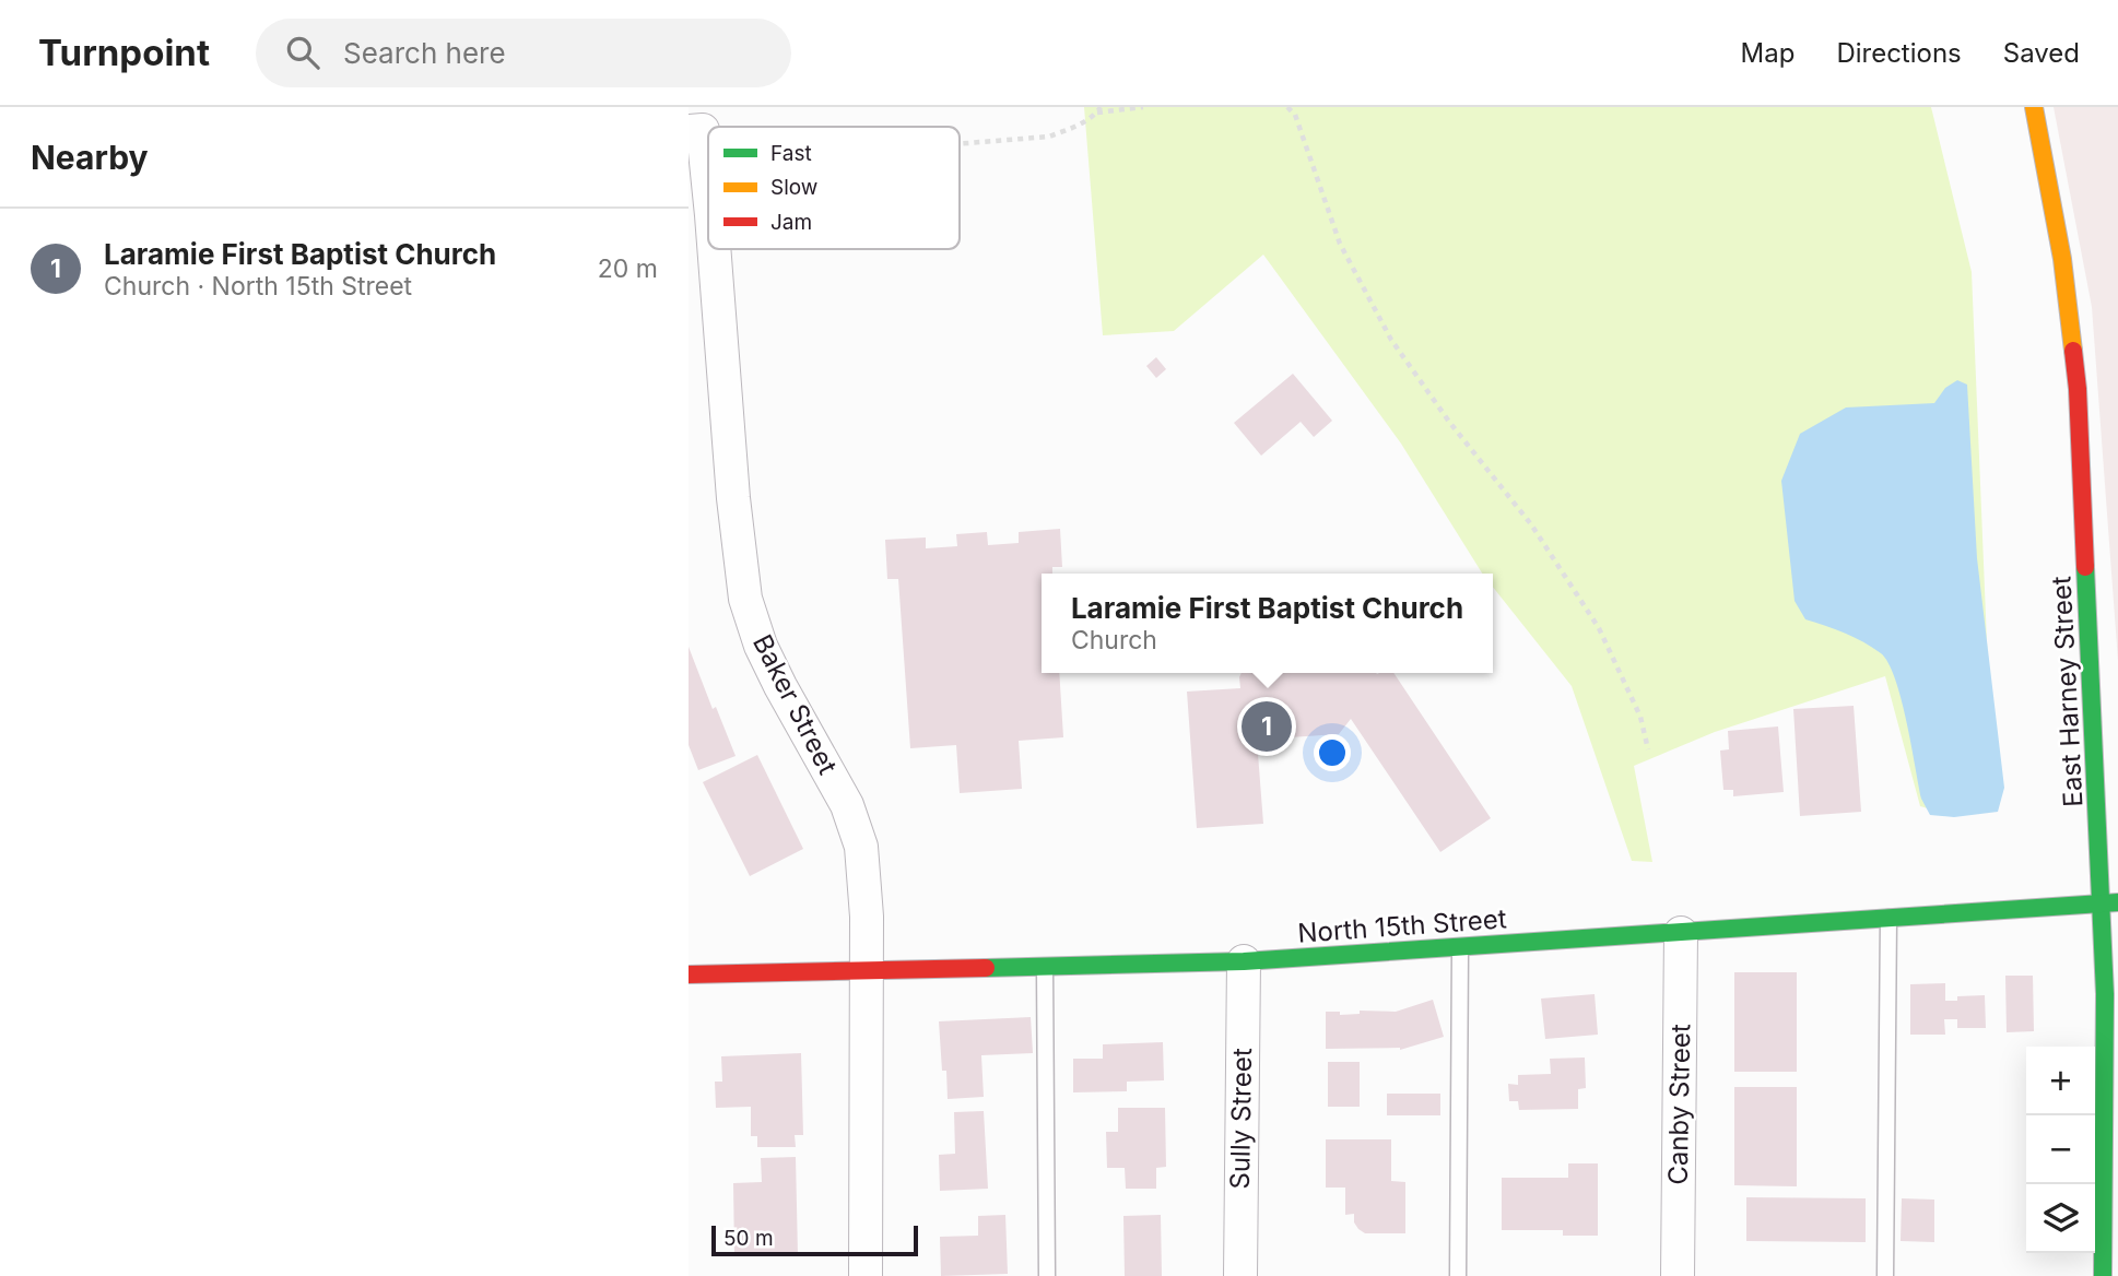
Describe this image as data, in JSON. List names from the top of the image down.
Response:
{
  "streets": {
    "main road": ["East Harney Street", "North 15th Street"],
    "street": ["Baker Street", "Canby Street", "Sully Street"]
  },
  "crossings": [
    ["East Harney Street", "North 15th Street"],
    ["Baker Street", "North 15th Street"],
    ["North 15th Street", "Canby Street"],
    ["North 15th Street", "Sully Street"]
  ],
  "legend": ["Fast", "Slow", "Jam"],
  "scale_bar": "50 m",
  "page": {
    "header": "Turnpoint",
    "search": "Search here",
    "nav": ["Map", "Directions", "Saved"],
    "heading": "Nearby",
    "list": [
      {
        "mark": "1",
        "name": "Laramie First Baptist Church",
        "note": "Church · North 15th Street",
        "value": "20 m"
      }
    ],
    "popup": ["Laramie First Baptist Church", "Church"],
    "pins": "1",
    "map_buttons": ["+", "−"],
    "scale": "50 m"
  }
}
